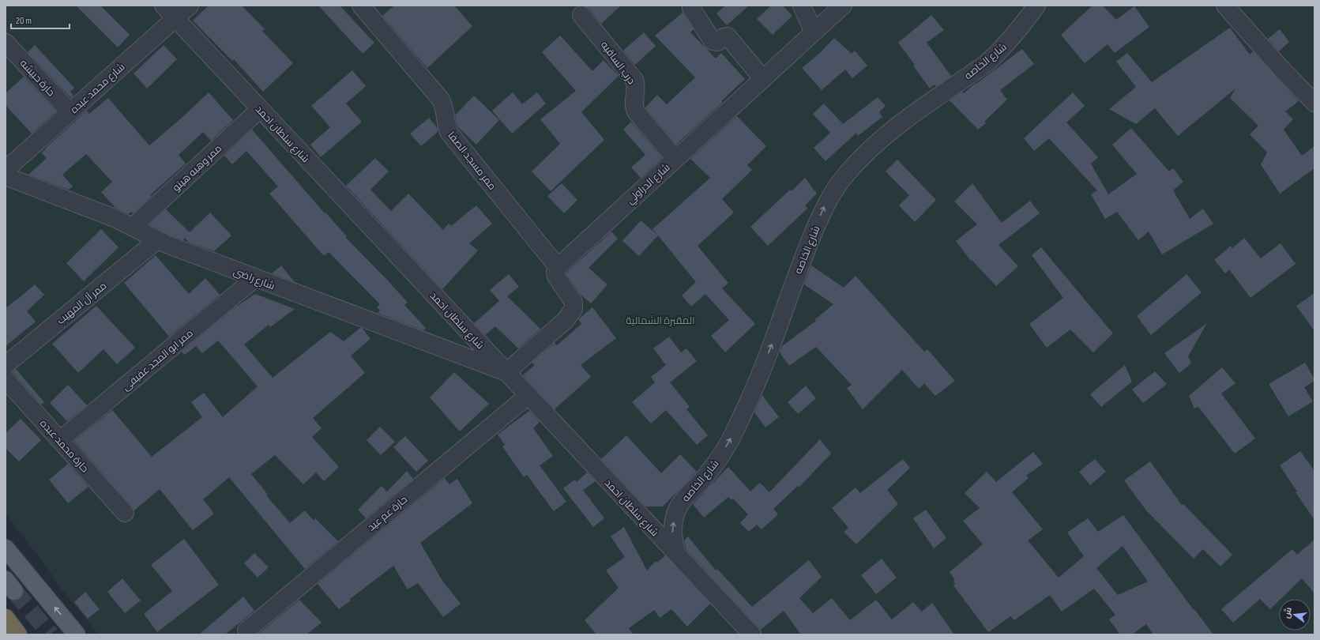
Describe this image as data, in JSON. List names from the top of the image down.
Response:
{
  "streets": {
    "street": [
      "شارع الخاصه",
      "درب الساقيه",
      "حارة حبيشه",
      "شارع محمد عبده",
      "شارع سلطان احمد",
      "ممر مسجد الصفا",
      "ممر وهبه هيتو",
      "شارع الدراولي",
      "شارع راضى",
      "ممر آل المهيب",
      "ممر ابو المجد عفيفى",
      "حارة محمد عبده",
      "حارة عم عيد"
    ]
  },
  "crossings": [
    ["شارع الخاصه", "شارع سلطان احمد"],
    ["درب الساقيه", "شارع الدراولي"],
    ["حارة حبيشه", "شارع محمد عبده"],
    ["شارع محمد عبده", "شارع سلطان احمد"],
    ["شارع سلطان احمد", "ممر وهبه هيتو"],
    ["شارع سلطان احمد", "شارع راضى"],
    ["شارع سلطان احمد", "حارة عم عيد"],
    ["ممر مسجد الصفا", "شارع الدراولي"],
    ["ممر وهبه هيتو", "شارع راضى"],
    ["شارع راضى", "ممر آل المهيب"],
    ["شارع راضى", "ممر ابو المجد عفيفى"],
    ["ممر ابو المجد عفيفى", "حارة محمد عبده"]
  ],
  "one_way": ["شارع الخاصه"],
  "parks": ["المقبرة الشمالية"],
  "scale_bar": "20 m",
  "north": "left"
}
